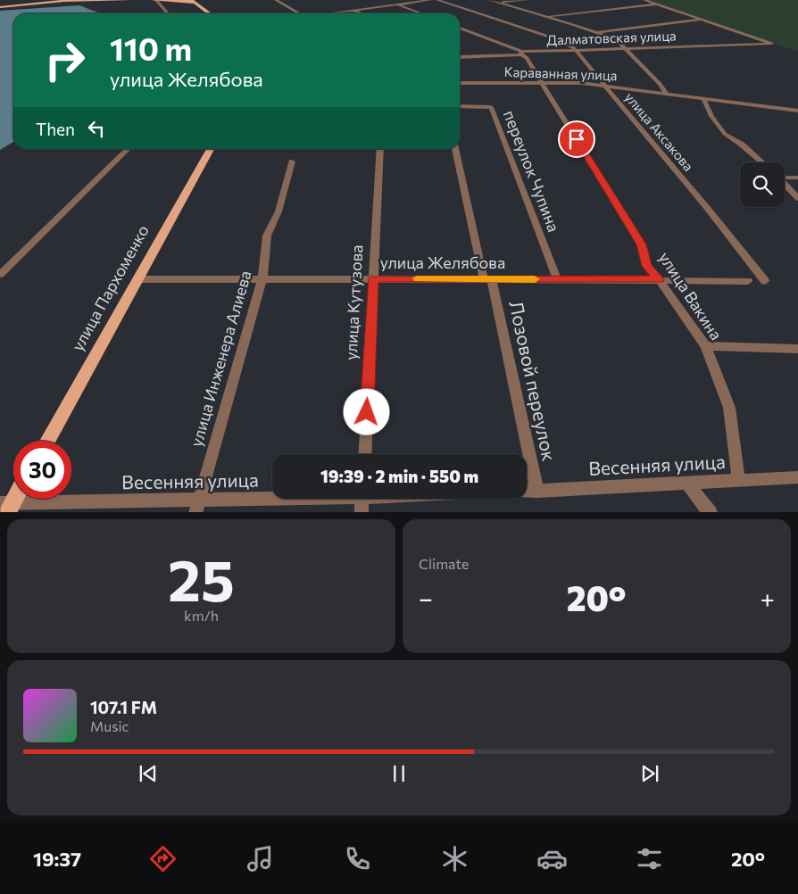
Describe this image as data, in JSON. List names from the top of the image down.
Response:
{
  "streets": {
    "main road": ["улица Пархоменко"],
    "street": [
      "Далматовская улица",
      "Караванная улица",
      "улица Аксакова",
      "переулок Чупина",
      "улица Желябова",
      "улица Вакина",
      "улица Кутузова",
      "улица Инженера Алиева",
      "Лозовой переулок",
      "Весенняя улица"
    ]
  },
  "crossings": [
    ["Далматовская улица", "улица Аксакова"],
    ["Далматовская улица", "улица Вакина"],
    ["Караванная улица", "улица Аксакова"],
    ["Караванная улица", "улица Вакина"],
    ["переулок Чупина", "улица Желябова"],
    ["улица Желябова", "улица Пархоменко"],
    ["улица Желябова", "улица Вакина"],
    ["улица Желябова", "улица Кутузова"],
    ["улица Желябова", "улица Инженера Алиева"],
    ["улица Желябова", "Лозовой переулок"],
    ["улица Вакина", "Весенняя улица"],
    ["улица Инженера Алиева", "Весенняя улица"],
    ["Лозовой переулок", "Весенняя улица"]
  ],
  "page": {
    "turn": ["110 m", "улица Желябова"],
    "then": "Then",
    "limit": "30",
    "trip": "19:39 · 2 min · 550 m",
    "tile": [
      ["25", "km/h"],
      "Climate"
    ],
    "heat": ["−", "20°", "+"],
    "song": ["107.1 FM", "Music"],
    "tabs": ["19:37", "20°"]
  }
}
